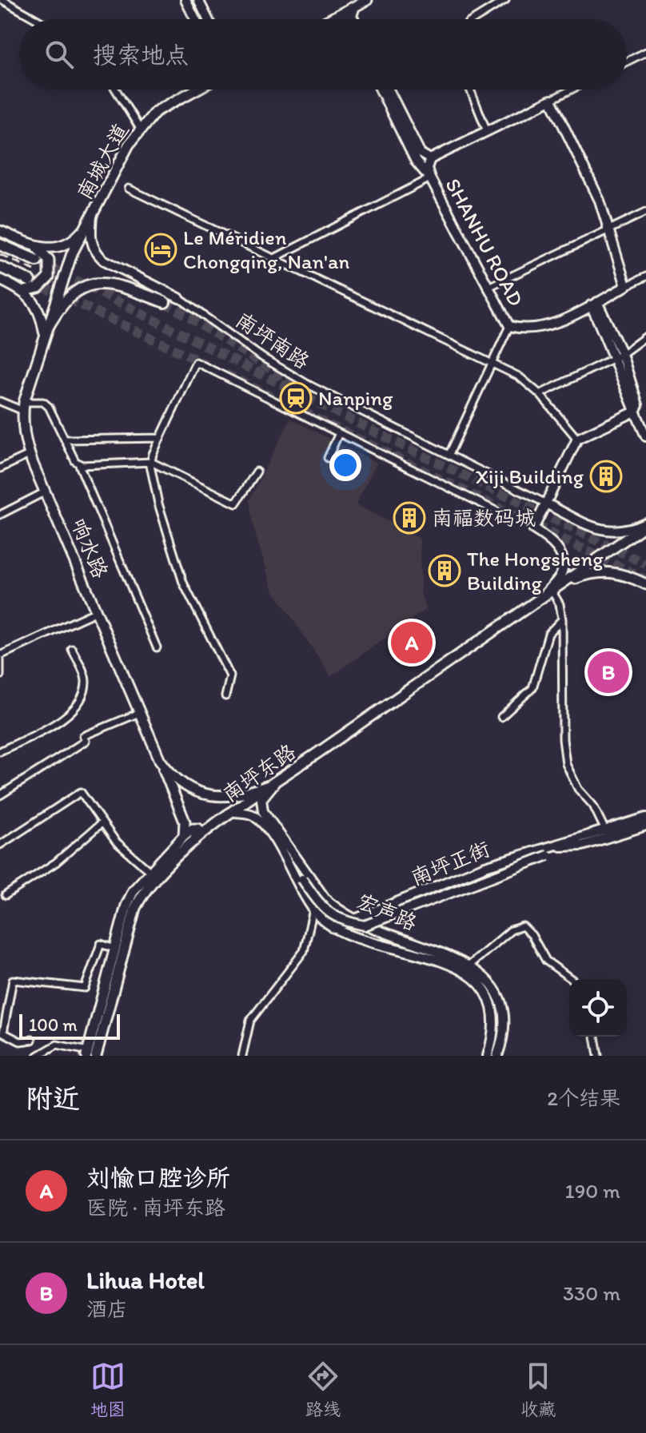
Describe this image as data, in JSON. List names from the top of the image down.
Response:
{
  "streets": {
    "main road": ["南城大道", "响水路", "南坪东路"],
    "street": [
      "SHANHU ROAD",
      "南坪南路",
      "南坪正街",
      "宏声路"
    ]
  },
  "crossings": [
    ["南城大道", "南坪南路"],
    ["南城大道", "响水路"],
    ["响水路", "南坪东路"],
    ["响水路", "宏声路"],
    ["南坪东路", "宏声路"],
    ["南坪正街", "宏声路"]
  ],
  "places": {
    "hotel": ["Le Méridien Chongqing, Nan'an"],
    "station": ["Nanping"],
    "building": ["Xiji Building", "南福数码城", "The Hongsheng Building"]
  },
  "scale_bar": "100 m",
  "page": {
    "search": "搜索地点",
    "pins": ["A", "B"],
    "scale": "100 m",
    "heading": ["附近", "2个结果"],
    "list": [
      {
        "mark": "A",
        "name": "刘愉口腔诊所",
        "note": "医院 · 南坪东路",
        "value": "190 m"
      },
      {
        "mark": "B",
        "name": "Lihua Hotel",
        "note": "酒店",
        "value": "330 m"
      }
    ],
    "nav": ["地图", "路线", "收藏"]
  }
}
